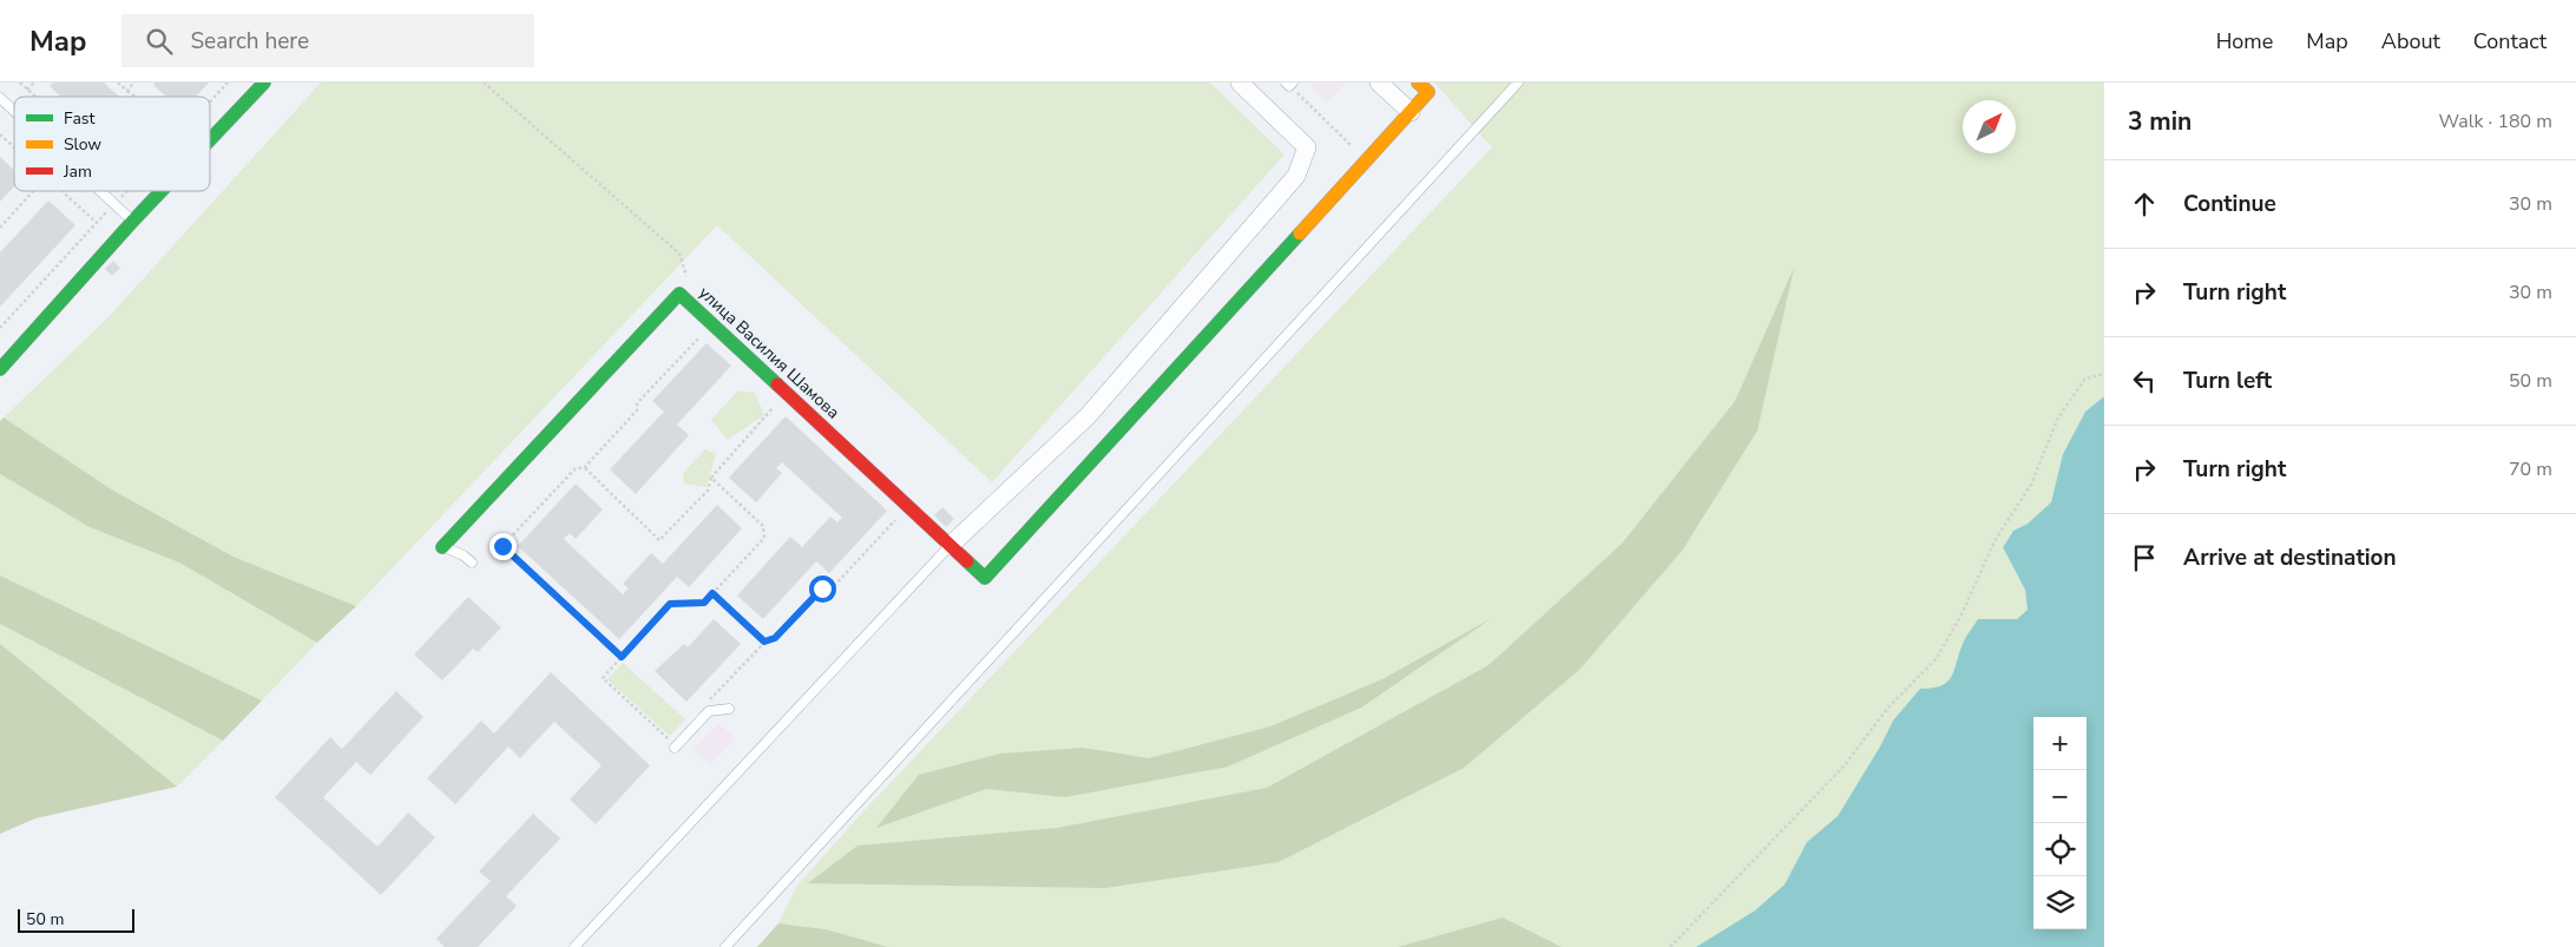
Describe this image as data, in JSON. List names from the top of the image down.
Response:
{
  "streets": {
    "street": ["улица Василия Шамова"]
  },
  "legend": ["Fast", "Slow", "Jam"],
  "scale_bar": "50 m",
  "north": "top right",
  "page": {
    "header": "Map",
    "search": "Search here",
    "nav": [
      "Home",
      "Map",
      "About",
      "Contact"
    ],
    "heading": ["3 min", "Walk · 180 m"],
    "list": [
      ["Continue", "30 m"],
      ["Turn right", "30 m"],
      ["Turn left", "50 m"],
      ["Turn right", "70 m"],
      "Arrive at destination"
    ],
    "map_buttons": ["+", "−"],
    "scale": "50 m"
  }
}
